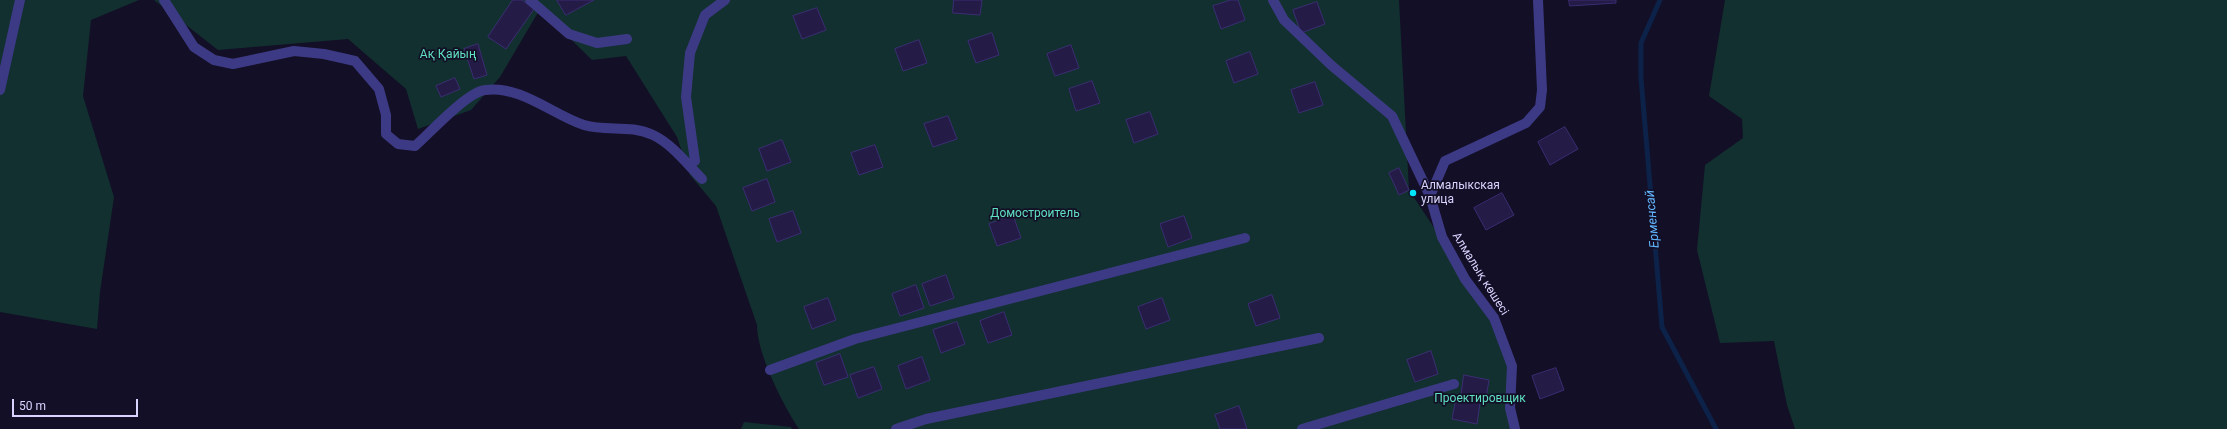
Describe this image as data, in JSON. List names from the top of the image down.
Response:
{
  "streets": {
    "street": ["Алмалық көшесі"]
  },
  "water": ["Ерменсай"],
  "parks": ["Ақ Қайың", "Домостроитель", "Проектировщик"],
  "places": ["Алмалыкская улица"],
  "scale_bar": "50 m"
}
